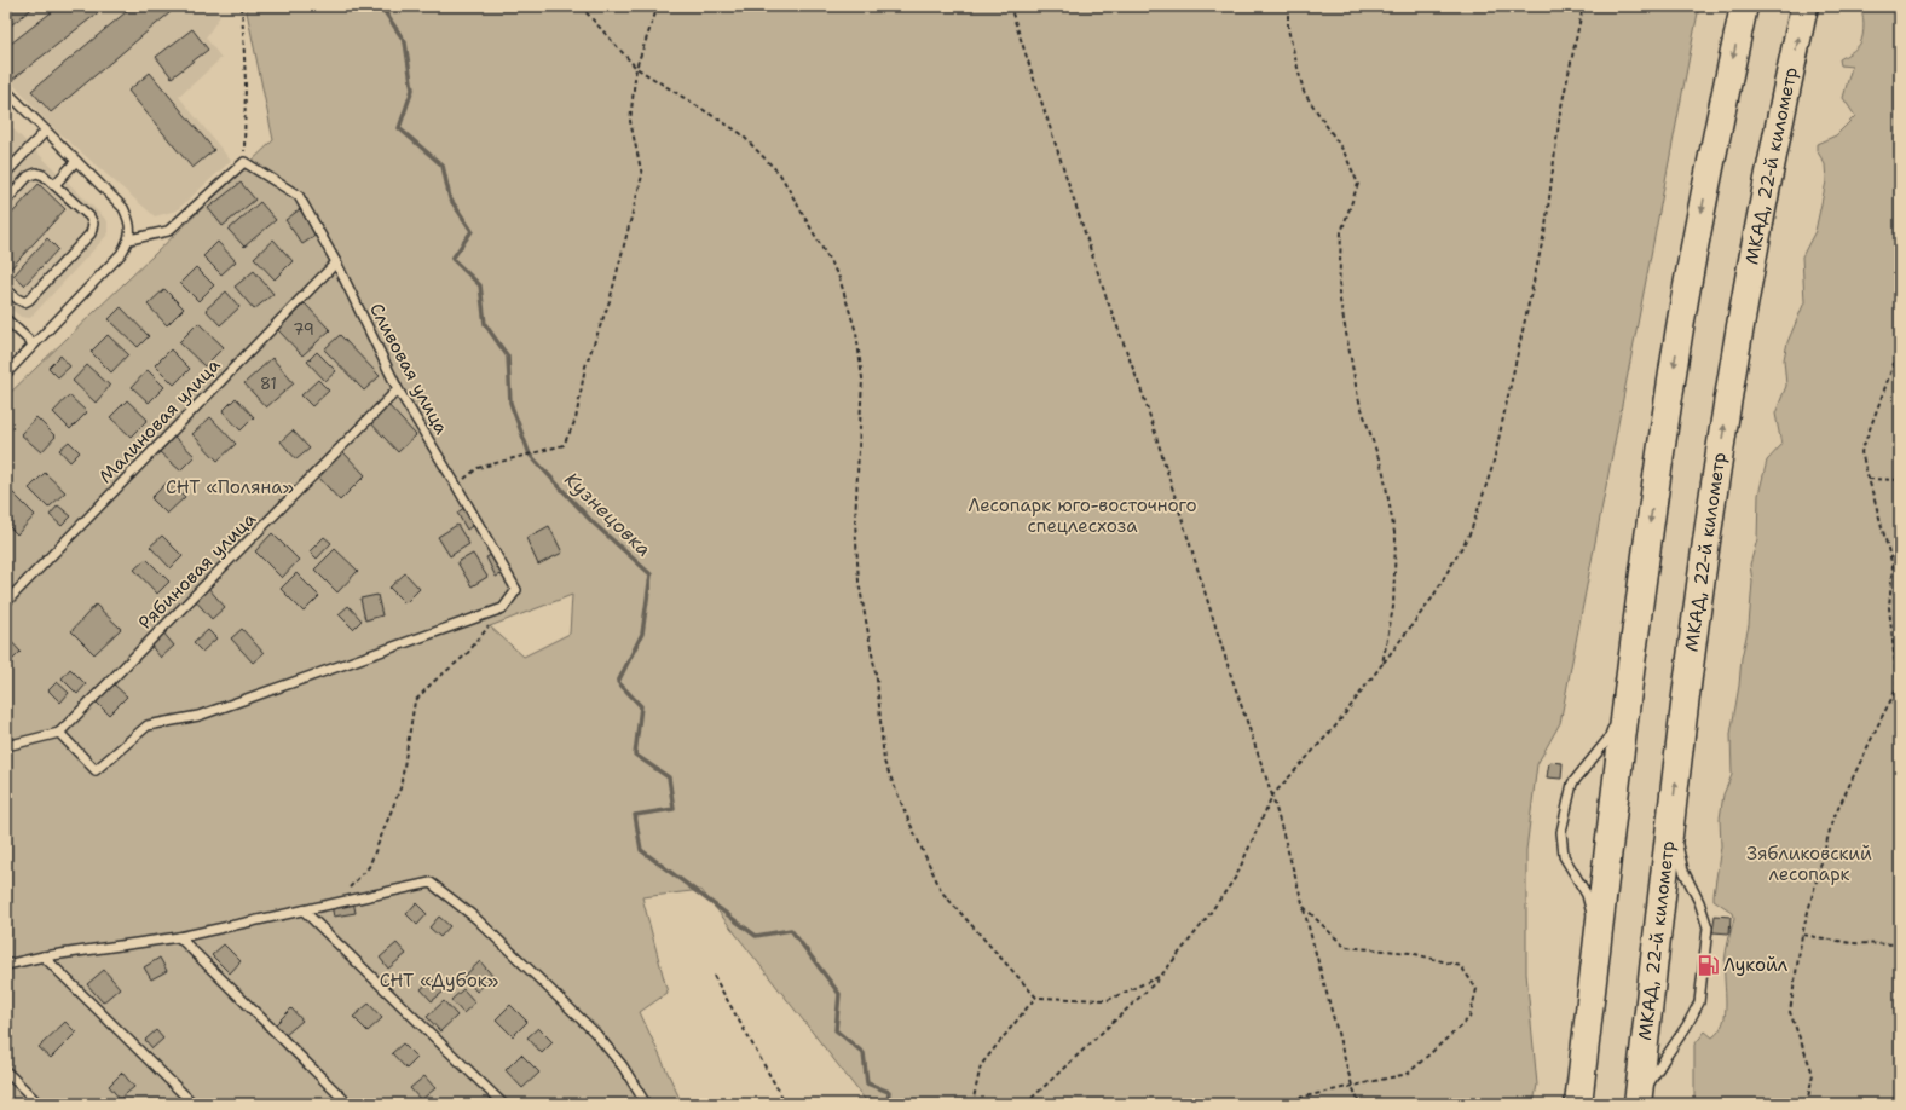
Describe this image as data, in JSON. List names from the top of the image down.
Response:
{
  "streets": {
    "highway": ["МКАД, 22-й километр"],
    "lane": ["Сливовая улица", "Малиновая улица", "Рябиновая улица"]
  },
  "crossings": [
    ["Сливовая улица", "Малиновая улица"],
    ["Сливовая улица", "Рябиновая улица"]
  ],
  "water": ["Кузнецовка"],
  "parks": [
    "СНТ «Поляна»",
    "Лесопарк юго-восточного спецлесхоза",
    "Зябликовский лесопарк",
    "СНТ «Дубок»"
  ],
  "places": {
    "fuel station": ["Лукойл"]
  },
  "house_numbers": ["79", "81"]
}
